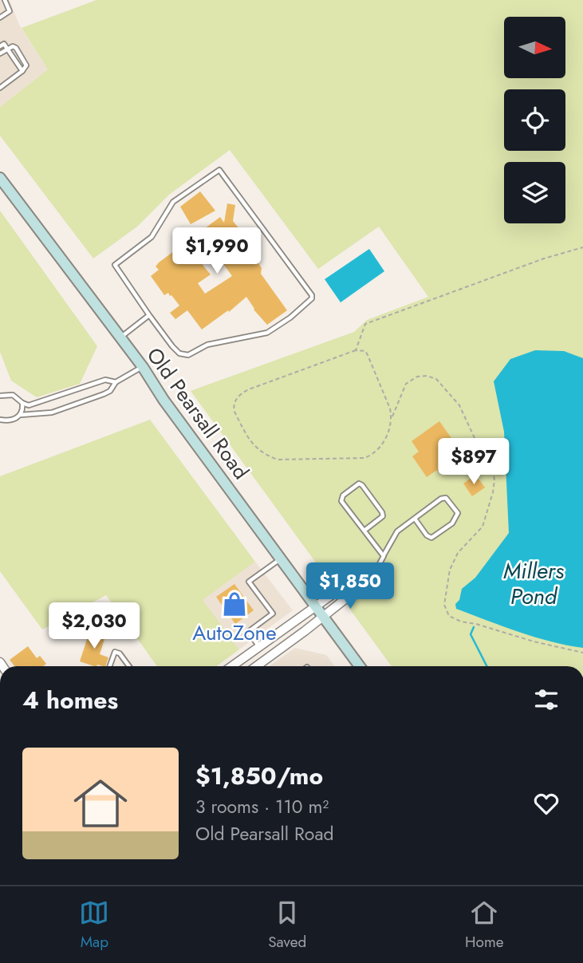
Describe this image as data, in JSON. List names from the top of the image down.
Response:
{
  "streets": {
    "main road": ["Old Pearsall Road"]
  },
  "water": ["Millers Pond"],
  "places": {
    "shop": ["AutoZone"]
  },
  "north": "right",
  "page": {
    "price": [
      "$1,990",
      "$897",
      "$1,850",
      "$2,030"
    ],
    "heading": "4 homes",
    "list": [
      {
        "name": "$1,850/mo",
        "note": "3 rooms · 110 m² · Old Pearsall Road"
      }
    ],
    "tabs": ["Map", "Saved", "Home"]
  }
}
